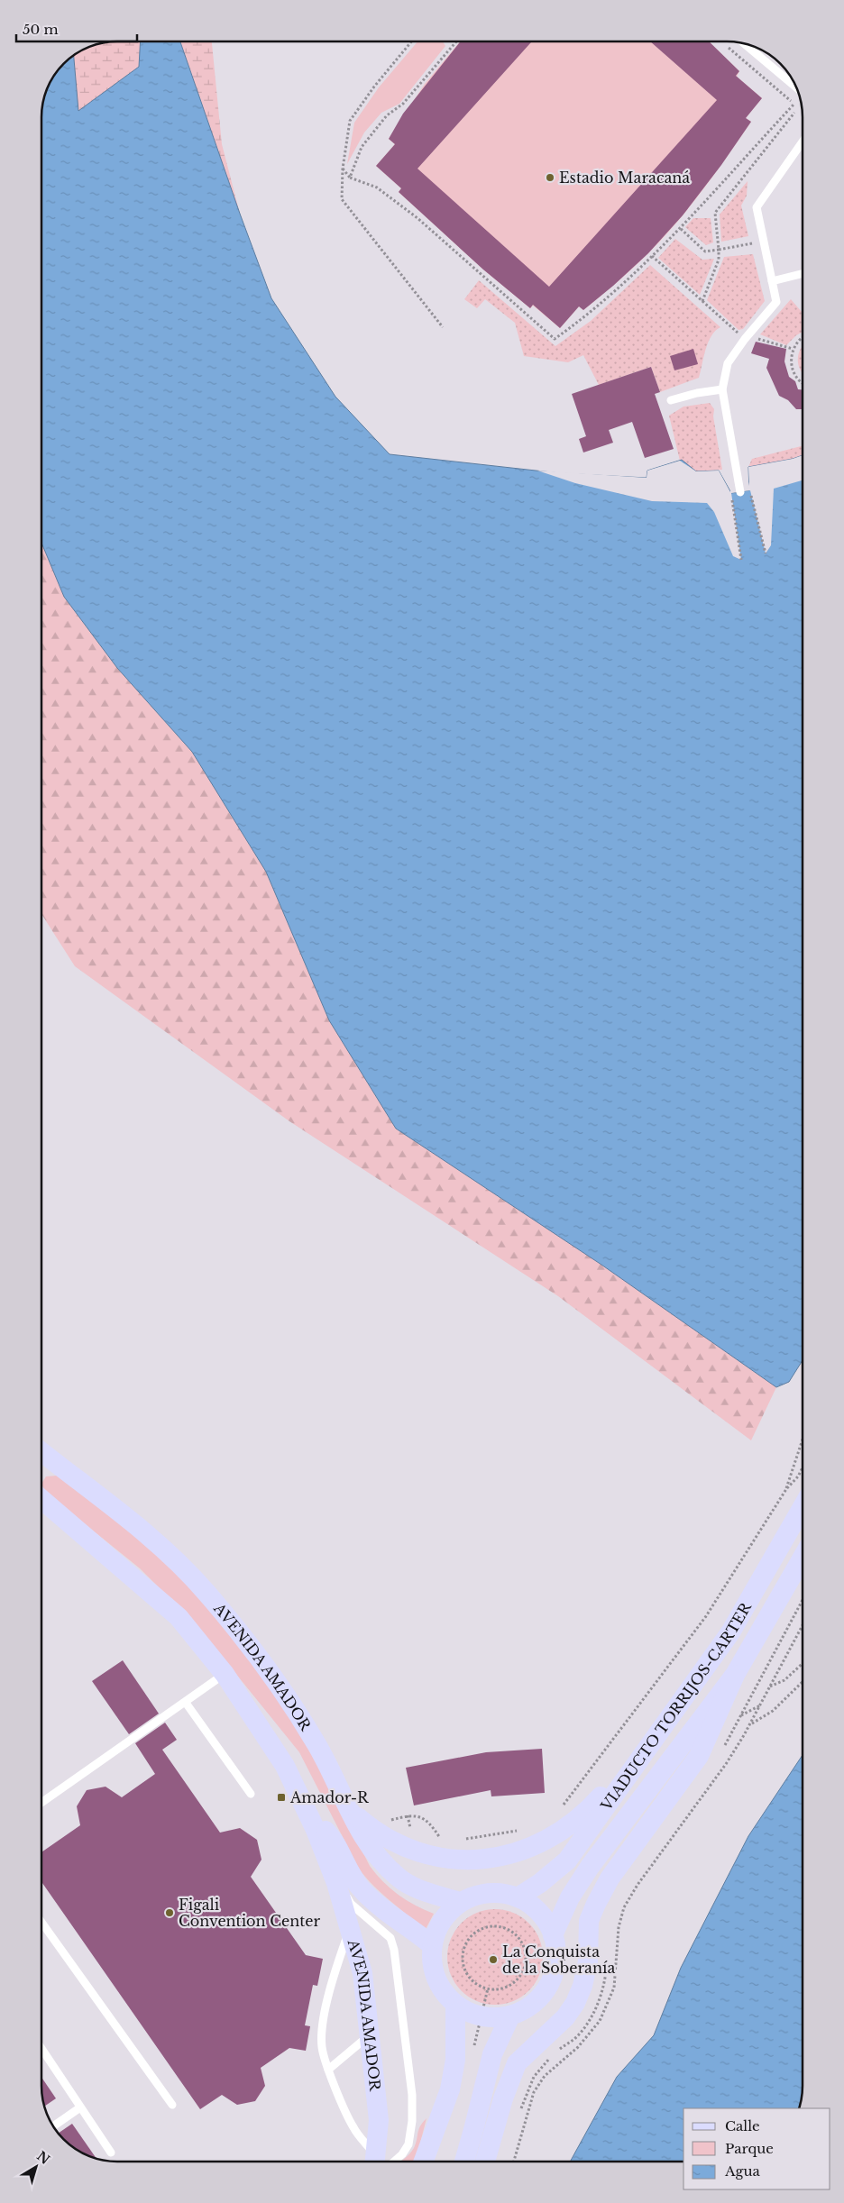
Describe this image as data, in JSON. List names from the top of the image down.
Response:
{
  "streets": {
    "main road": ["AVENIDA AMADOR", "VIADUCTO TORRIJOS-CARTER"]
  },
  "places": {
    "other": ["Estadio Maracaná", "Figali Convention Center", "La Conquista de la Soberanía"],
    "transit": ["Amador-R"]
  },
  "legend": ["Calle", "Parque", "Agua"],
  "scale_bar": "50 m",
  "north": "top right"
}
